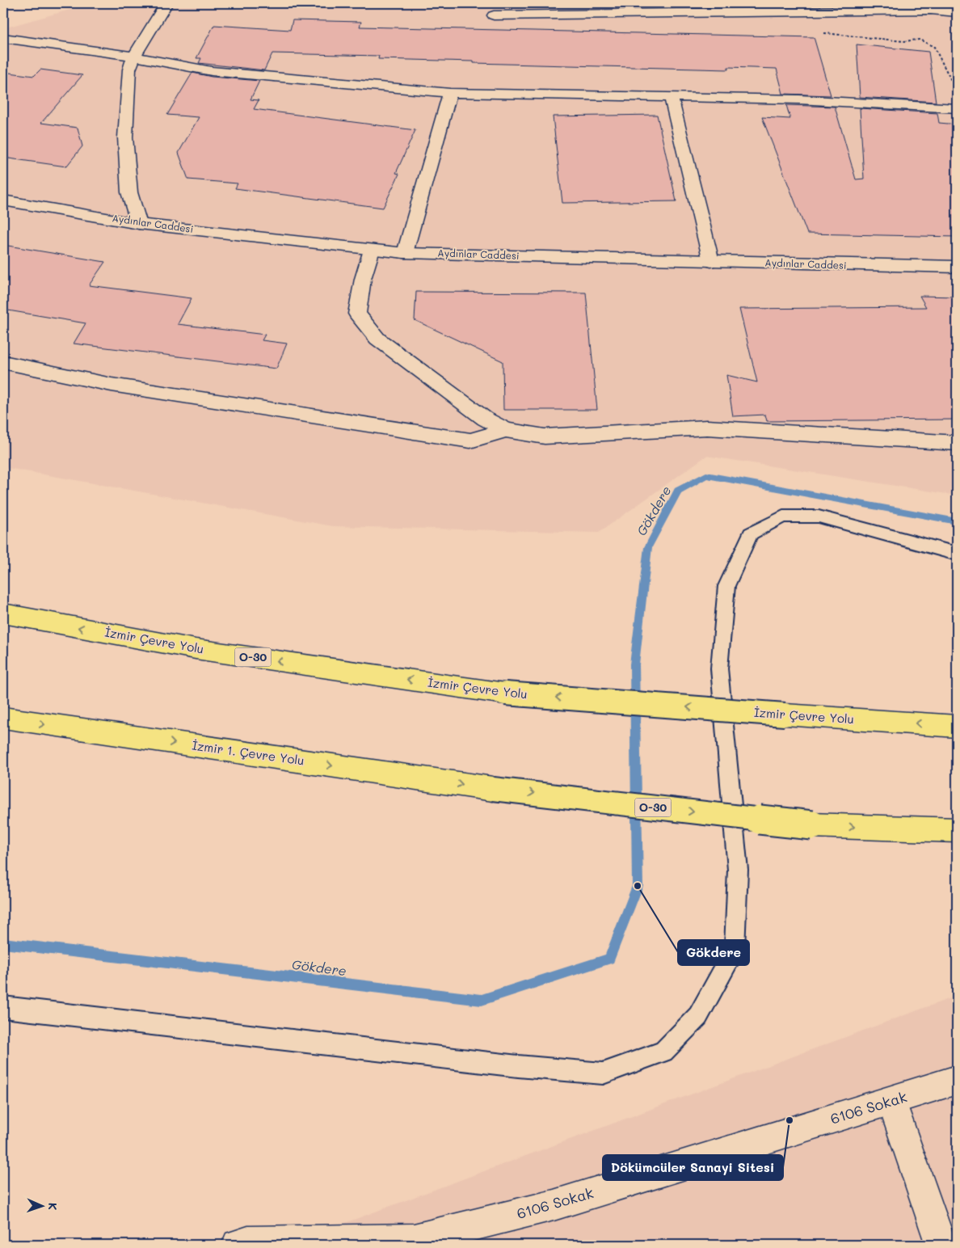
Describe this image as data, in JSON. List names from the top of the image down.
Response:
{
  "streets": {
    "highway": ["İzmir Çevre Yolu", "O-30", "İzmir 1. Çevre Yolu"],
    "street": ["Aydınlar Caddesi", "6106 Sokak"]
  },
  "one_way": ["İzmir Çevre Yolu", "İzmir 1. Çevre Yolu"],
  "water": ["Gökdere"],
  "places": ["Gökdere", "Dökümcüler Sanayi Sitesi"],
  "north": "right"
}
